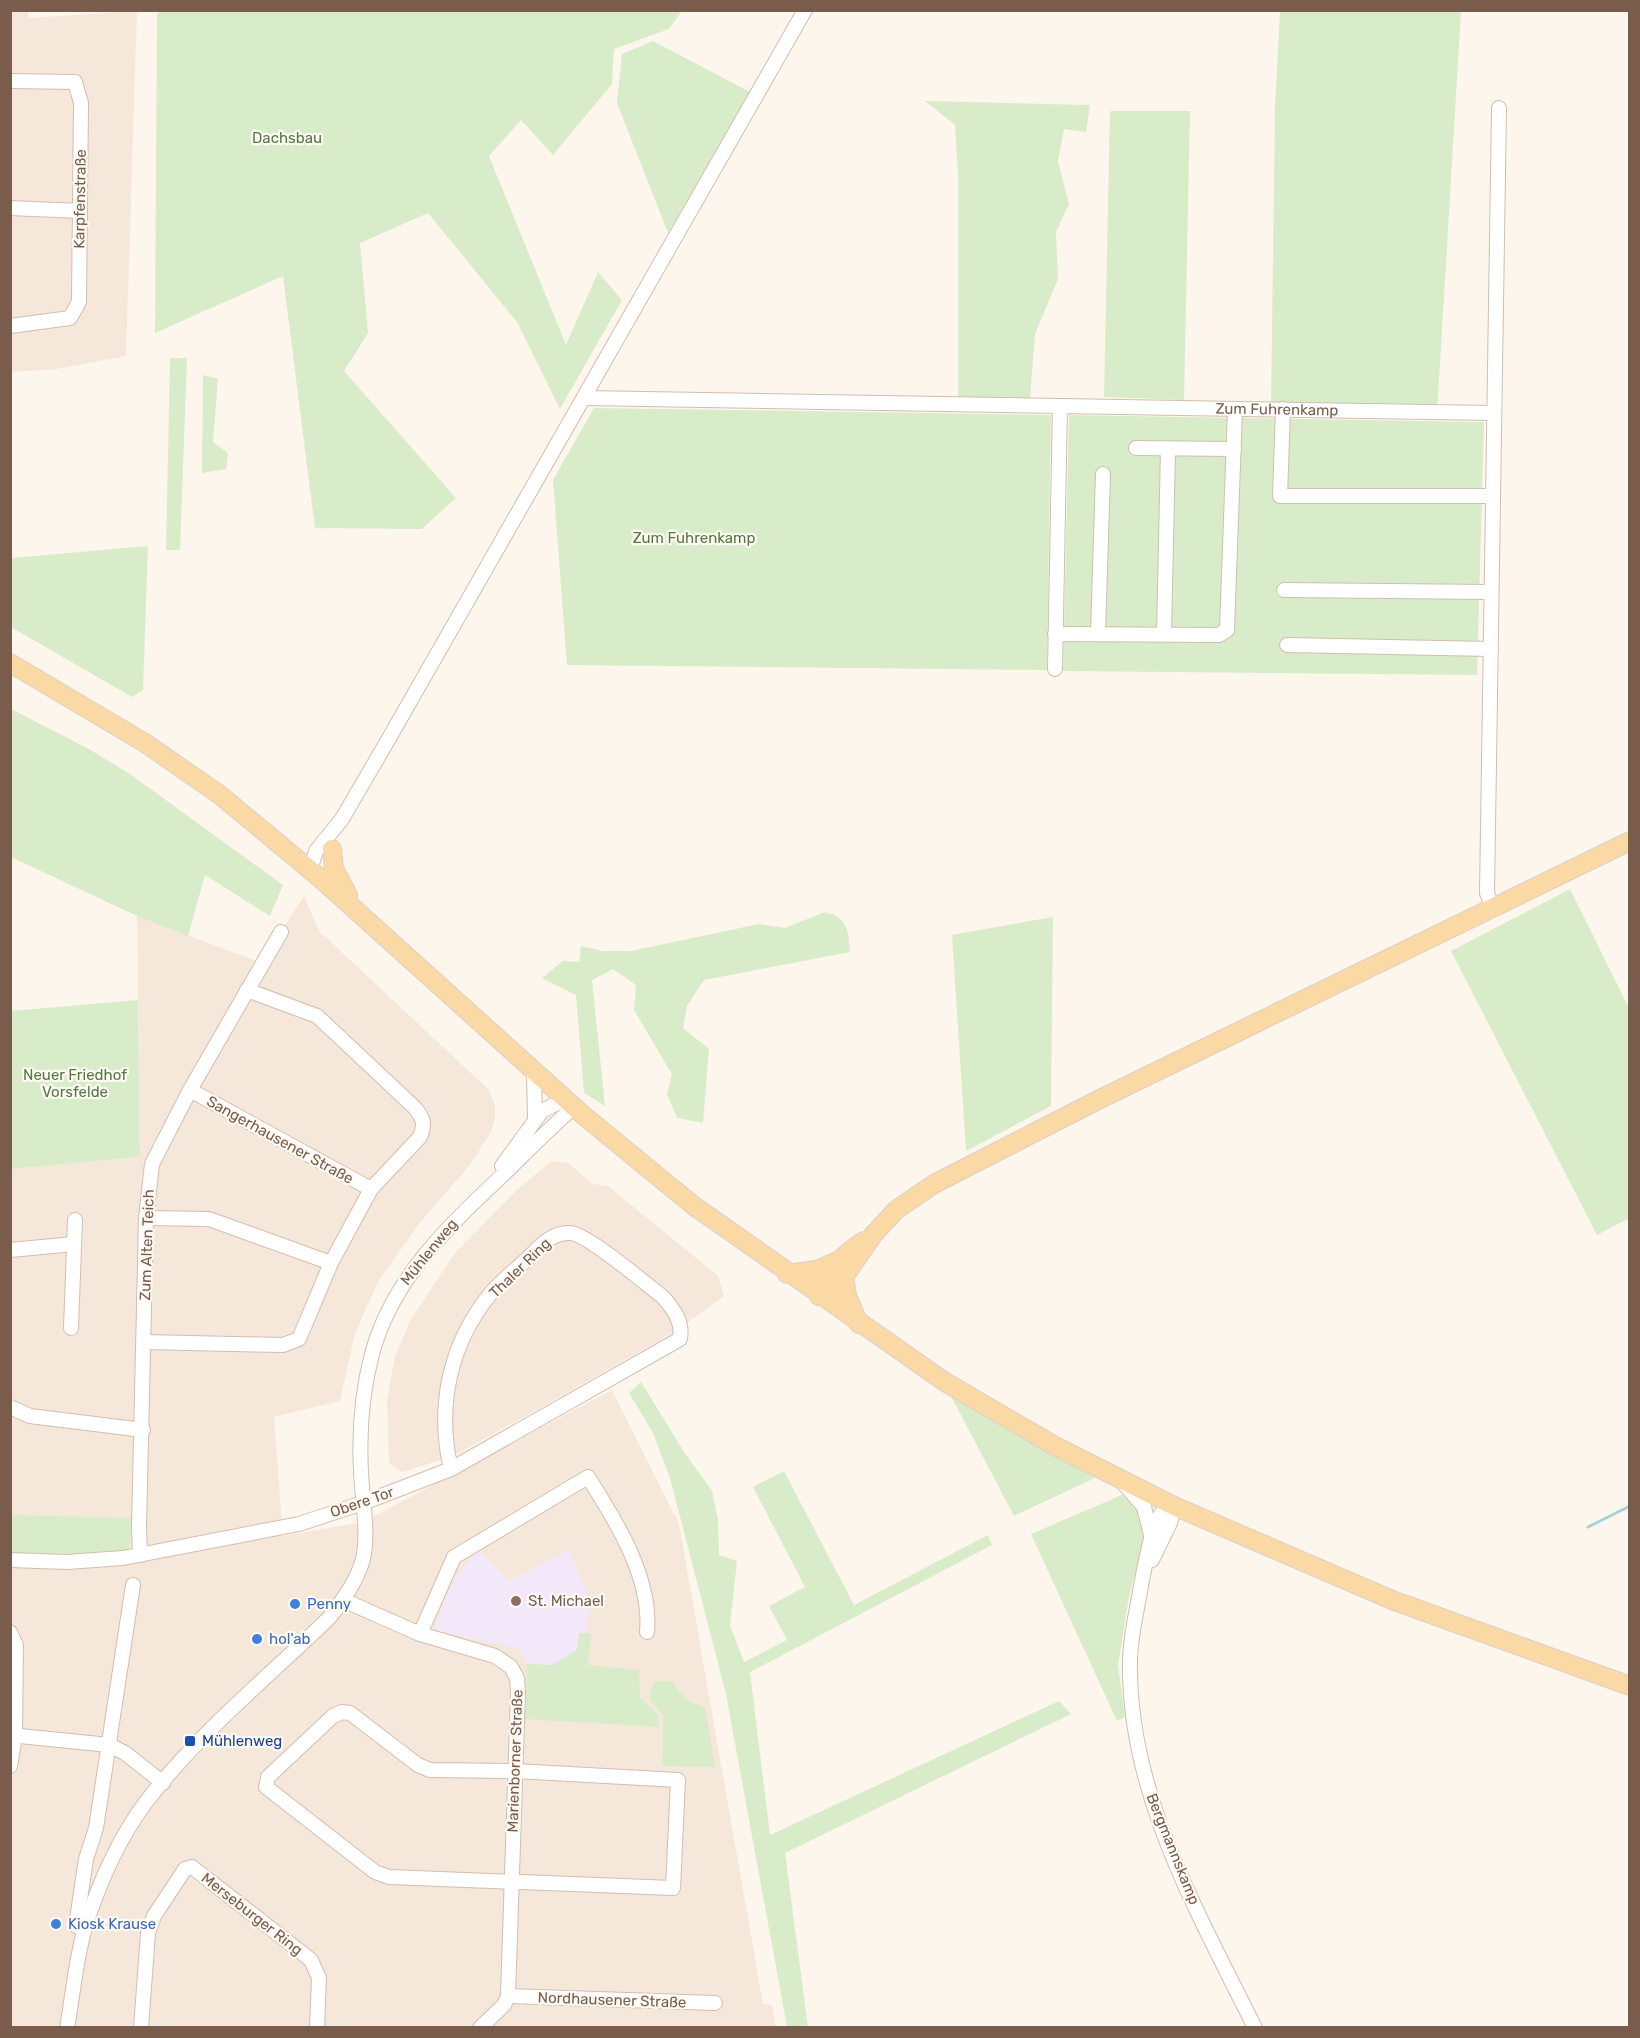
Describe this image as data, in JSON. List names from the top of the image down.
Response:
{
  "streets": {
    "street": [
      "Karpfenstraße",
      "Zum Fuhrenkamp",
      "Sangerhausener Straße",
      "Zum Alten Teich",
      "Mühlenweg",
      "Thaler Ring",
      "Obere Tor",
      "Marienborner Straße",
      "Bergmannskamp",
      "Merseburger Ring",
      "Nordhausener Straße"
    ]
  },
  "crossings": [
    ["Sangerhausener Straße", "Zum Alten Teich"],
    ["Zum Alten Teich", "Obere Tor"],
    ["Mühlenweg", "Obere Tor"],
    ["Mühlenweg", "Marienborner Straße"],
    ["Thaler Ring", "Obere Tor"],
    ["Marienborner Straße", "Nordhausener Straße"]
  ],
  "parks": ["Dachsbau", "Zum Fuhrenkamp", "Neuer Friedhof Vorsfelde"],
  "places": {
    "other": [
      "St. Michael",
      "Penny",
      "hol'ab",
      "Kiosk Krause"
    ],
    "transit": ["Mühlenweg"]
  }
}
